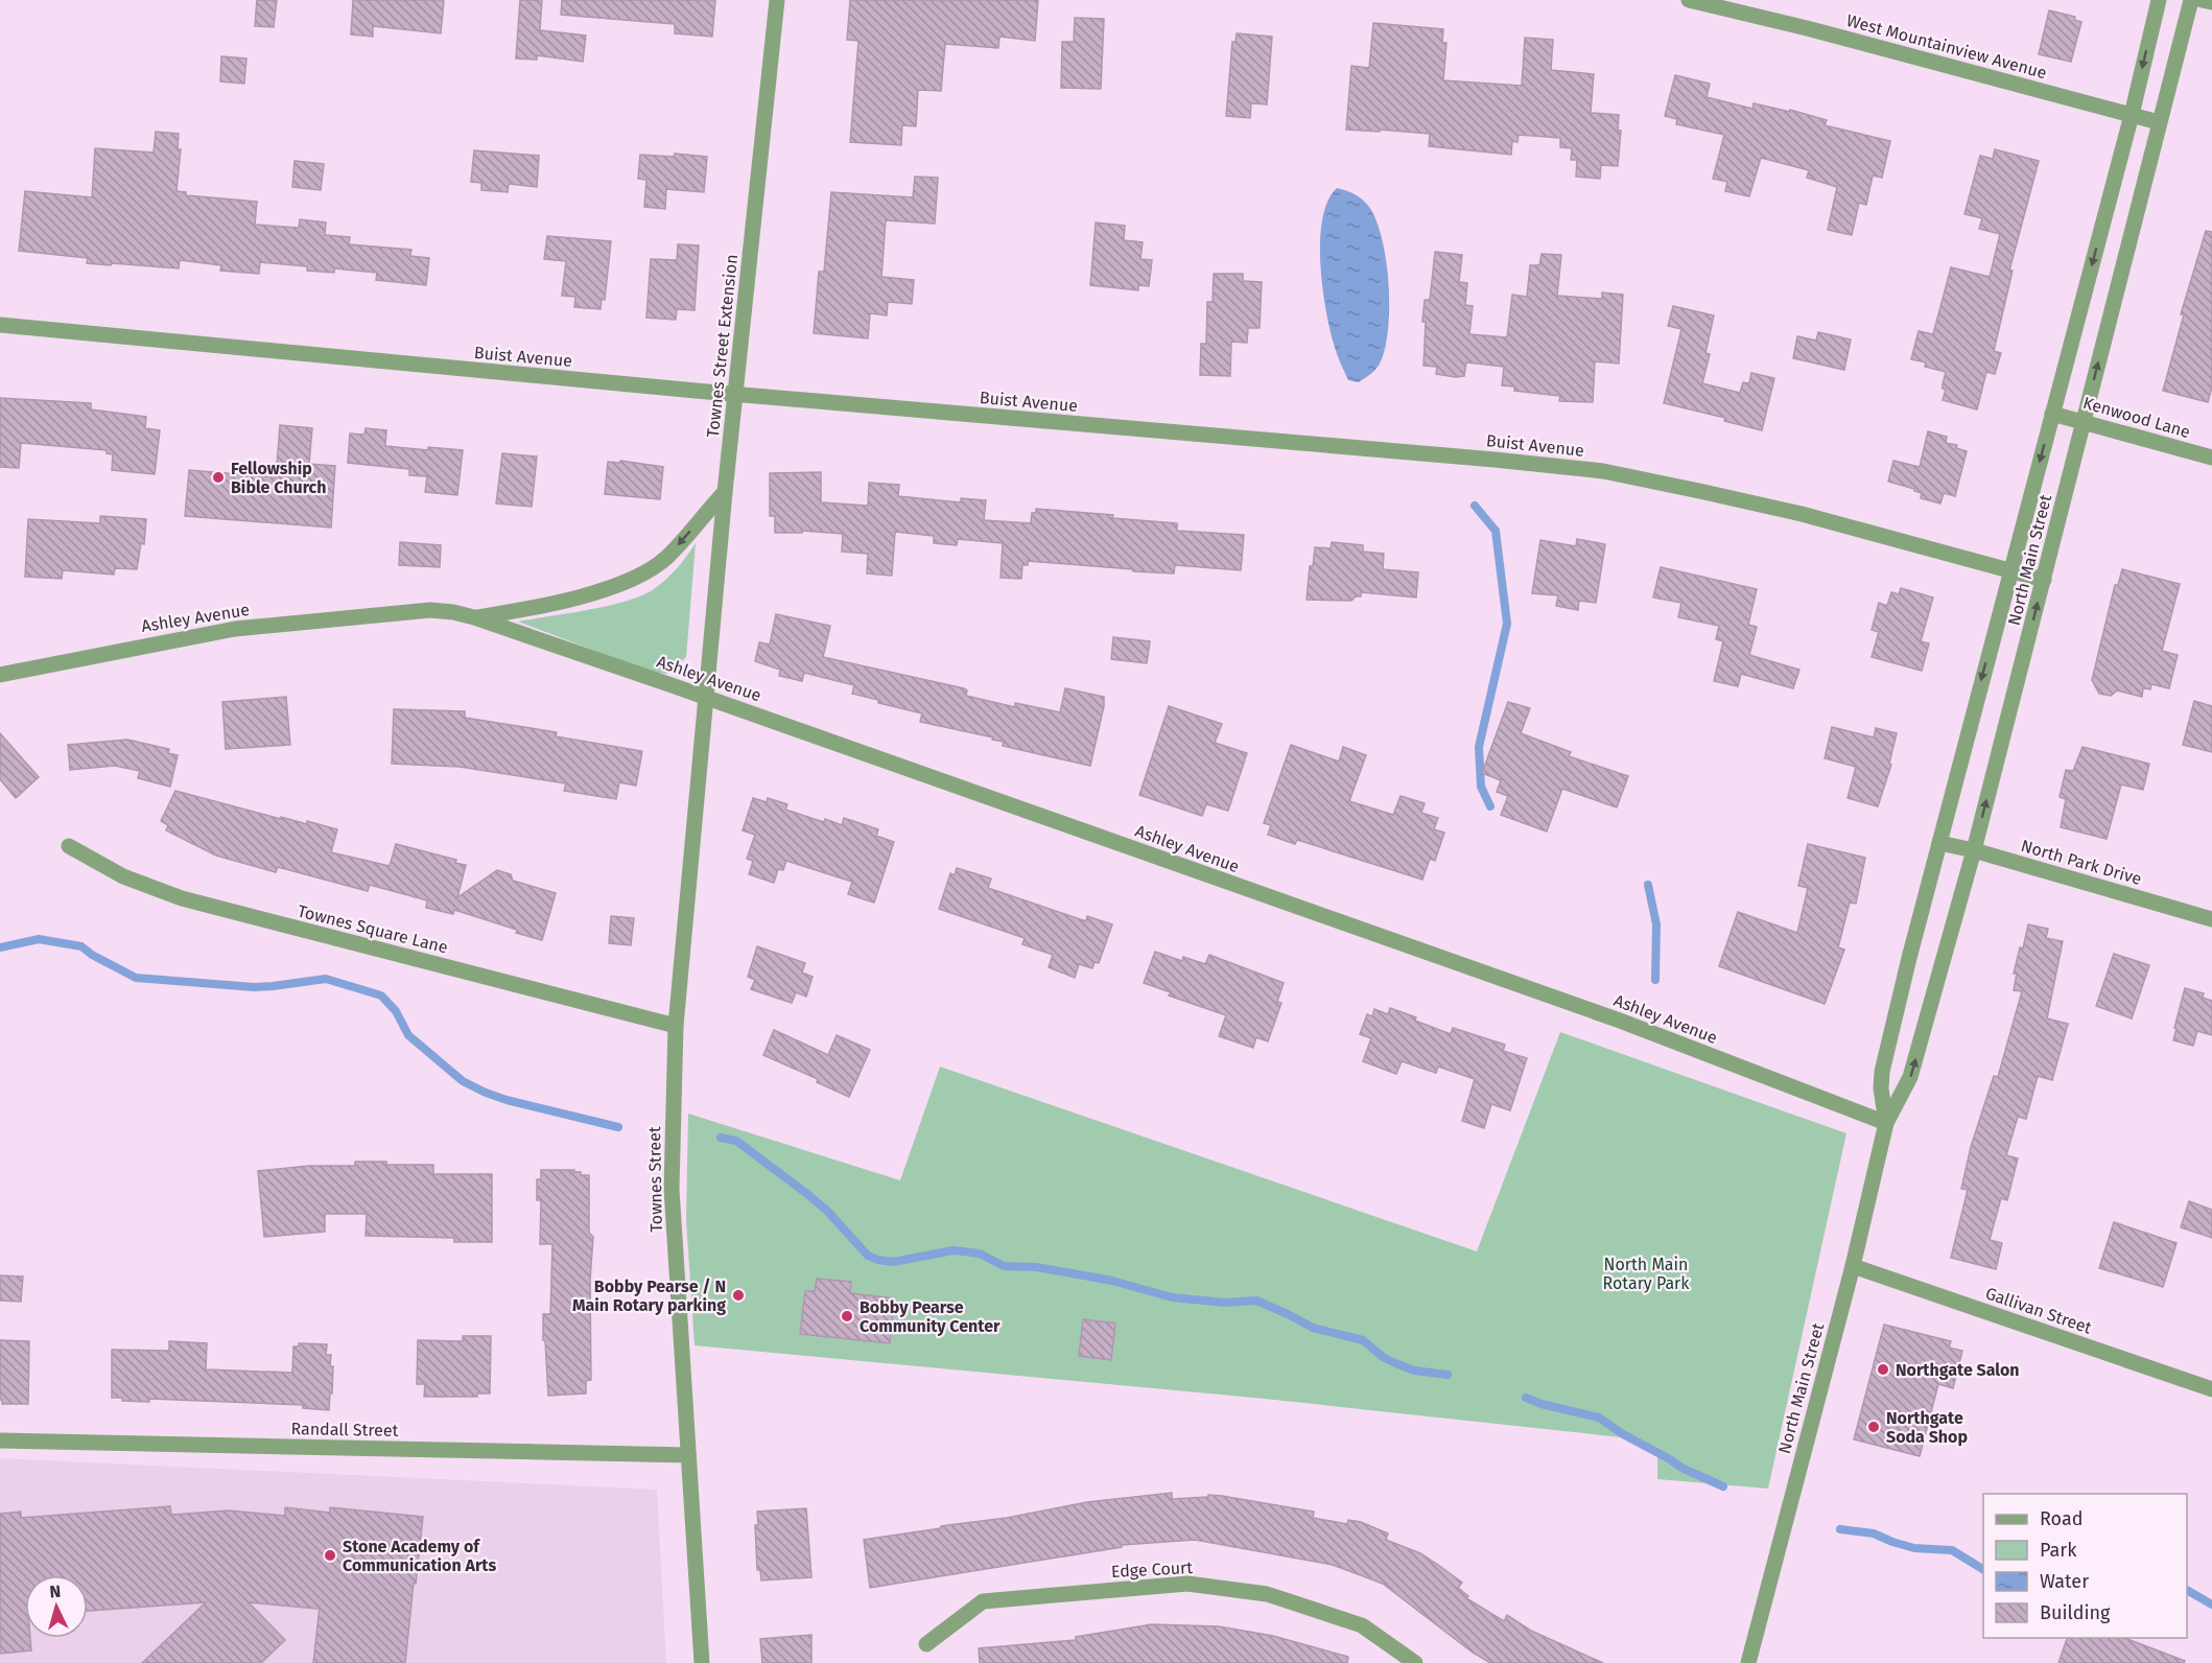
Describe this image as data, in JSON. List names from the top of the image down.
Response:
{
  "streets": {
    "street": [
      "West Mountainview Avenue",
      "Townes Street Extension",
      "Buist Avenue",
      "Kenwood Lane",
      "North Main Street",
      "Ashley Avenue",
      "North Park Drive",
      "Townes Square Lane",
      "Townes Street",
      "Gallivan Street",
      "Randall Street",
      "Edge Court"
    ]
  },
  "crossings": [
    ["West Mountainview Avenue", "North Main Street"],
    ["Townes Street Extension", "Buist Avenue"],
    ["Townes Street Extension", "Ashley Avenue"],
    ["Townes Street Extension", "Townes Street"],
    ["Buist Avenue", "North Main Street"],
    ["Kenwood Lane", "North Main Street"],
    ["North Main Street", "Ashley Avenue"],
    ["North Main Street", "North Park Drive"],
    ["North Main Street", "Gallivan Street"],
    ["Ashley Avenue", "Townes Street"],
    ["Townes Square Lane", "Townes Street"],
    ["Townes Street", "Randall Street"]
  ],
  "parks": ["North Main Rotary Park"],
  "places": [
    "Fellowship Bible Church",
    "Bobby Pearse / N Main Rotary parking",
    "Bobby Pearse Community Center",
    "Northgate Salon",
    "Northgate Soda Shop",
    "Stone Academy of Communication Arts"
  ],
  "legend": [
    "Road",
    "Park",
    "Water",
    "Building"
  ],
  "north": "top"
}
